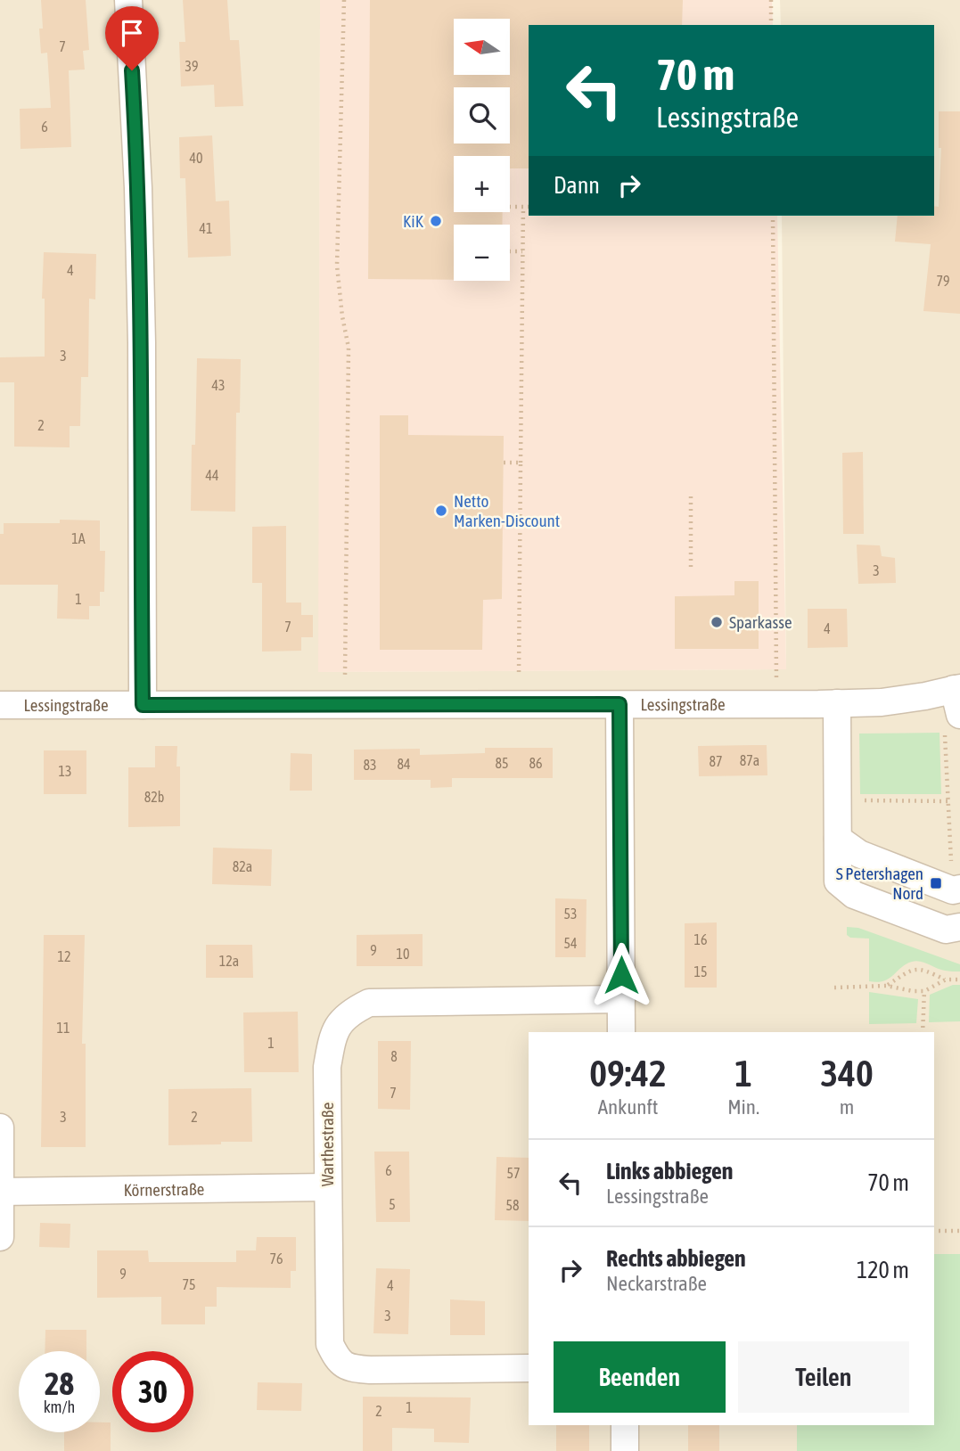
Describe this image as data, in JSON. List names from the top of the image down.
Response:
{
  "streets": {
    "street": ["Lessingstraße", "Warthestraße", "Körnerstraße"]
  },
  "crossings": [
    ["Warthestraße", "Körnerstraße"]
  ],
  "places": {
    "other": ["KiK", "Netto Marken-Discount", "Sparkasse"],
    "transit": ["S Petershagen Nord"]
  },
  "house_numbers": [
    "7",
    "39",
    "6",
    "40",
    "41",
    "4",
    "79",
    "3",
    "43",
    "2",
    "44",
    "1A",
    "3",
    "1",
    "7",
    "4",
    "87a",
    "87",
    "85",
    "86",
    "84",
    "83",
    "13",
    "82b",
    "82a",
    "53",
    "16",
    "54",
    "9",
    "10",
    "12",
    "12a",
    "15",
    "11",
    "1",
    "8",
    "7",
    "3",
    "2",
    "6",
    "57",
    "5",
    "58",
    "76",
    "9",
    "75",
    "4",
    "3",
    "1",
    "2"
  ],
  "north": "left",
  "page": {
    "map_buttons": ["+", "−"],
    "turn": ["70 m", "Lessingstraße"],
    "then": "Dann",
    "eta": [
      "09:42",
      "Ankunft",
      "1",
      "Min.",
      "340",
      "m"
    ],
    "list": [
      {
        "name": "Links abbiegen",
        "note": "Lessingstraße",
        "value": "70 m"
      },
      {
        "name": "Rechts abbiegen",
        "note": "Neckarstraße",
        "value": "120 m"
      }
    ],
    "buttons": ["Beenden", "Teilen"],
    "speed": "28 km/h",
    "limit": "30"
  }
}
